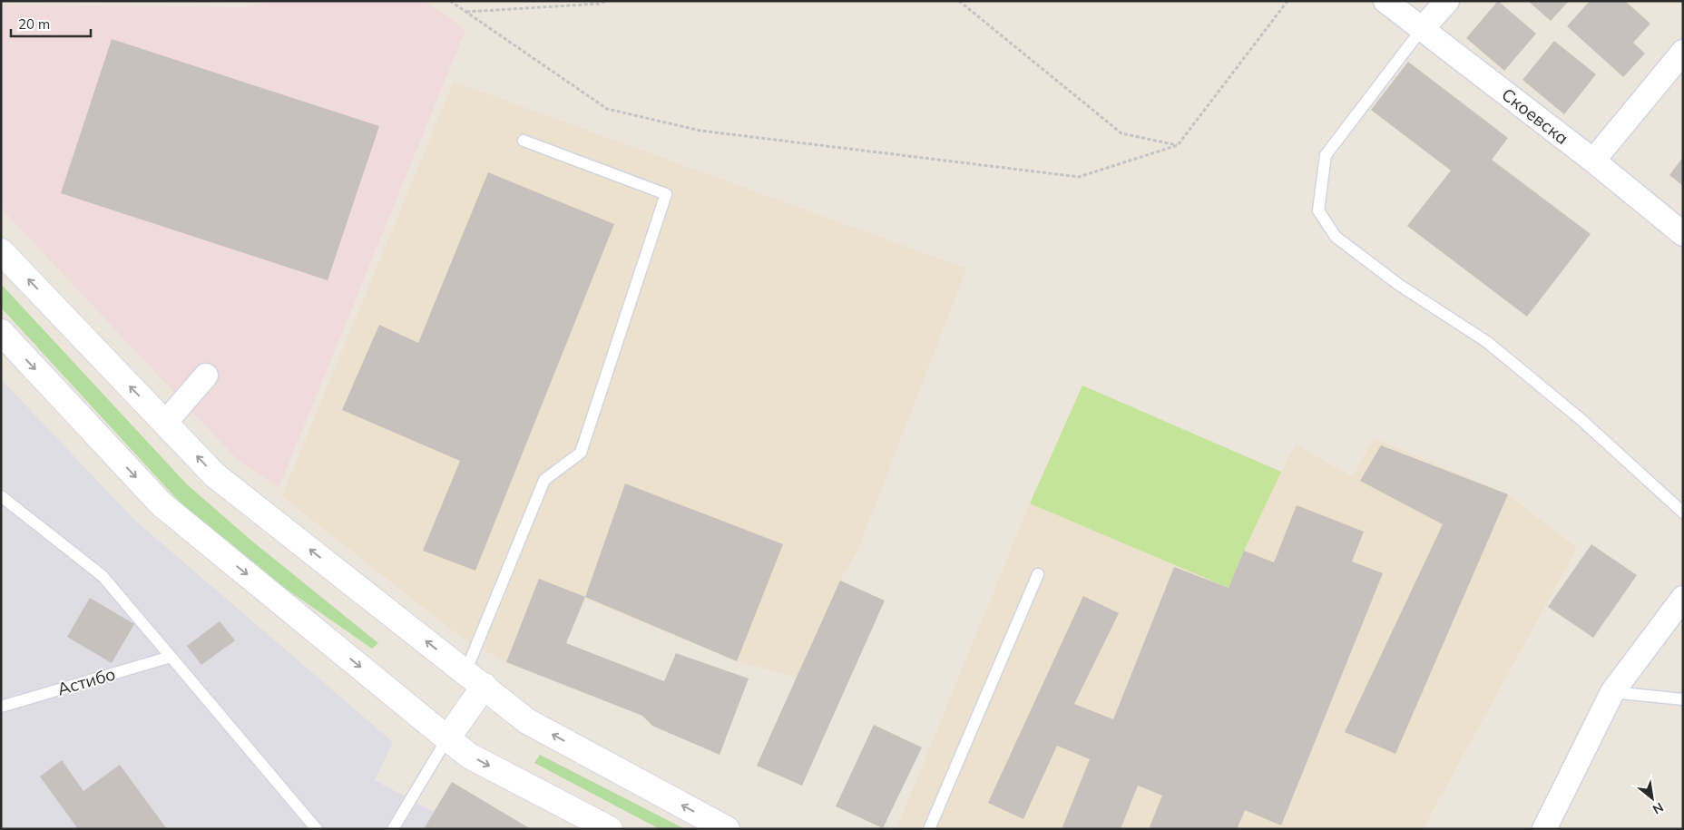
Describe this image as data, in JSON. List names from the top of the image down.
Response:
{
  "streets": {
    "street": ["Скоевска"],
    "lane": ["Астибо"]
  },
  "scale_bar": "20 m",
  "north": "bottom right"
}
